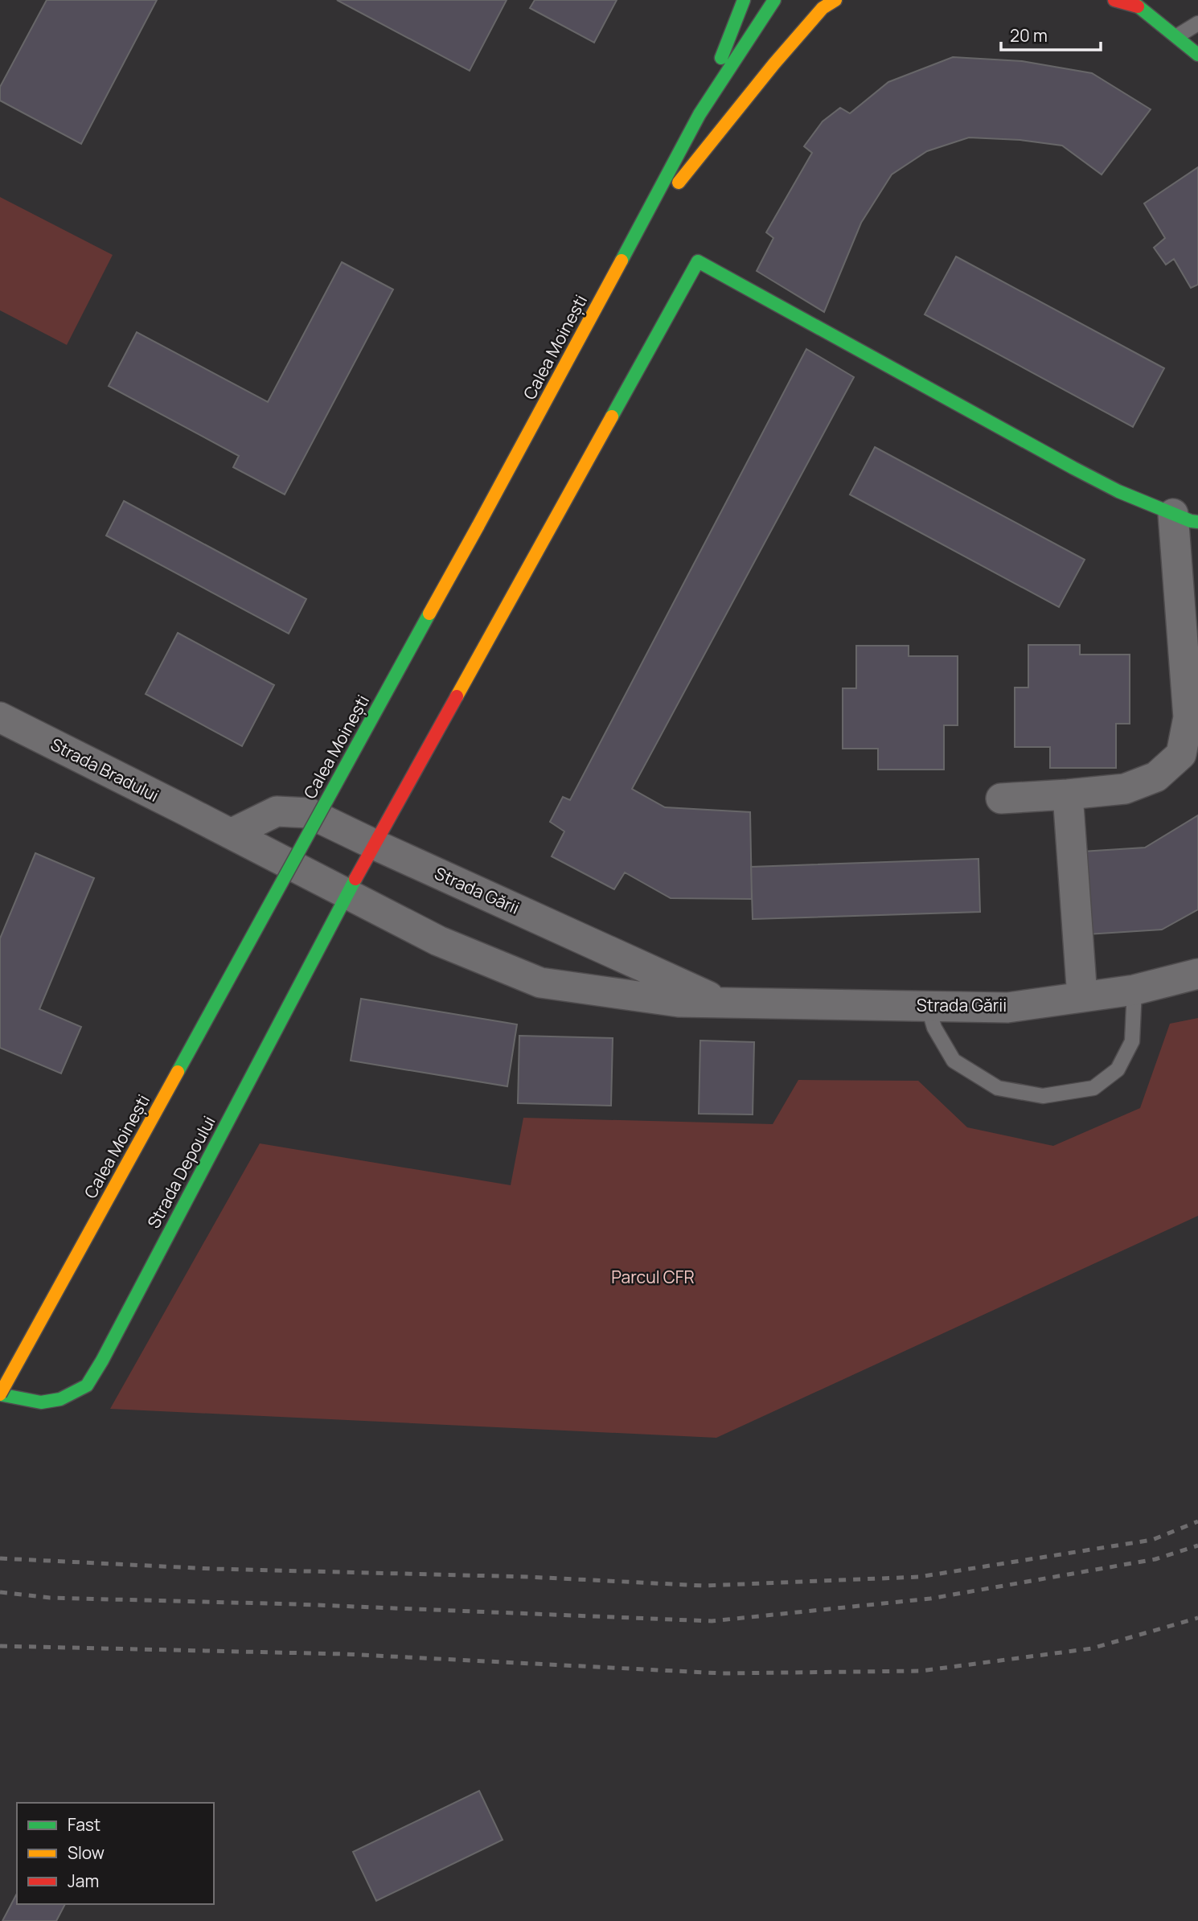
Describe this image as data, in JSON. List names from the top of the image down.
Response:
{
  "streets": {
    "main road": ["Calea Moinești", "Strada Depoului"],
    "street": ["Strada Bradului", "Strada Gării"]
  },
  "crossings": [
    ["Calea Moinești", "Strada Depoului"],
    ["Strada Bradului", "Strada Gării"],
    ["Strada Gării", "Strada Depoului"]
  ],
  "parks": ["Parcul CFR"],
  "legend": ["Fast", "Slow", "Jam"],
  "scale_bar": "20 m"
}
